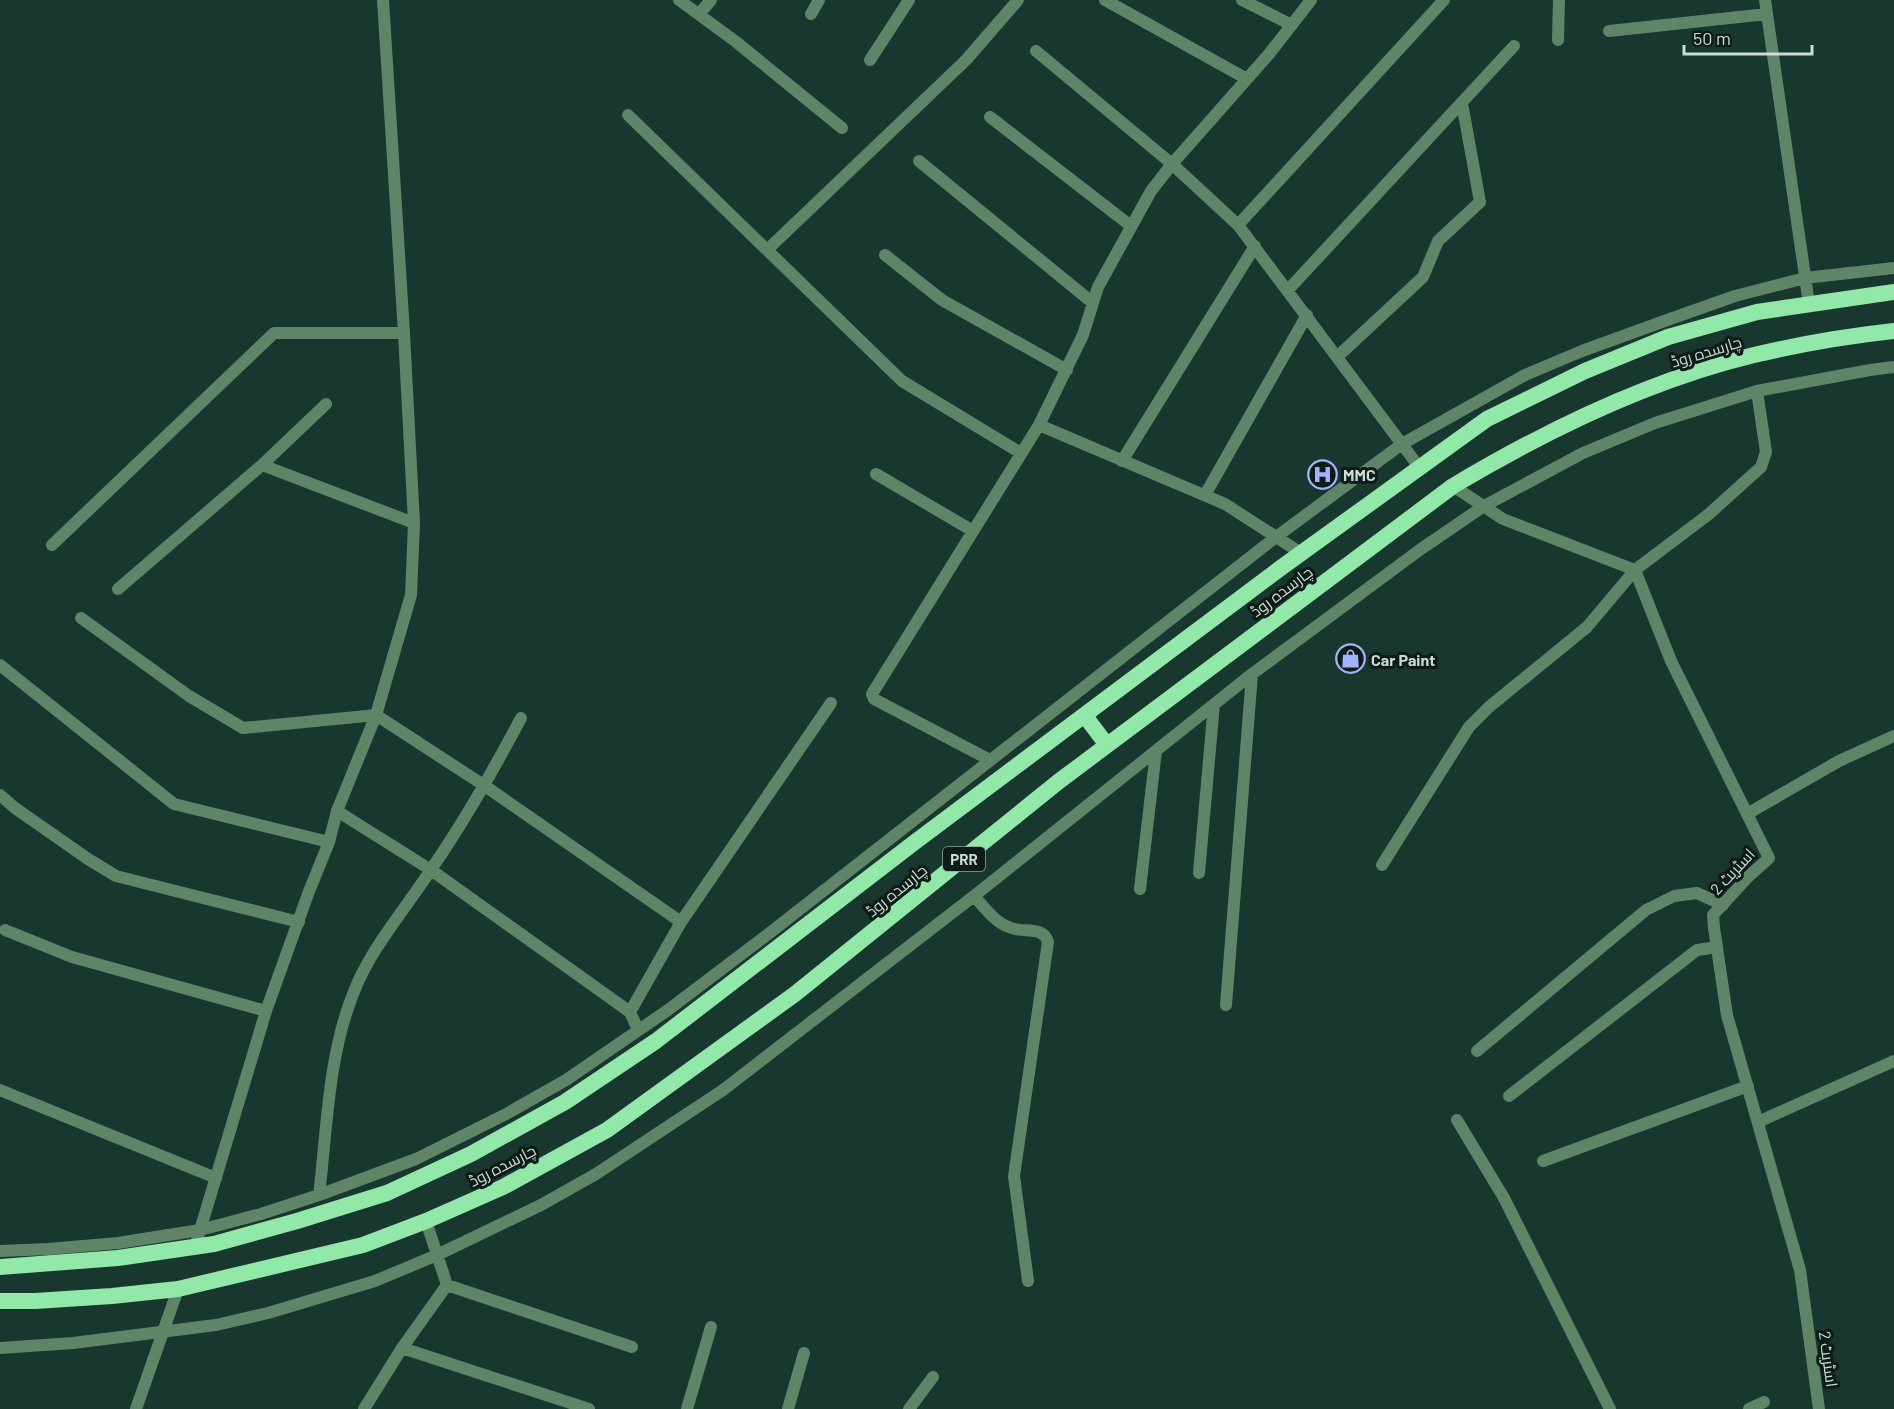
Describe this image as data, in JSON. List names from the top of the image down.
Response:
{
  "streets": {
    "highway": ["چارسدہ روڈ", "PRR"],
    "street": ["اسٹریٹ 2"]
  },
  "places": {
    "hospital": ["MMC"],
    "shop": ["Car Paint"]
  },
  "scale_bar": "50 m"
}
